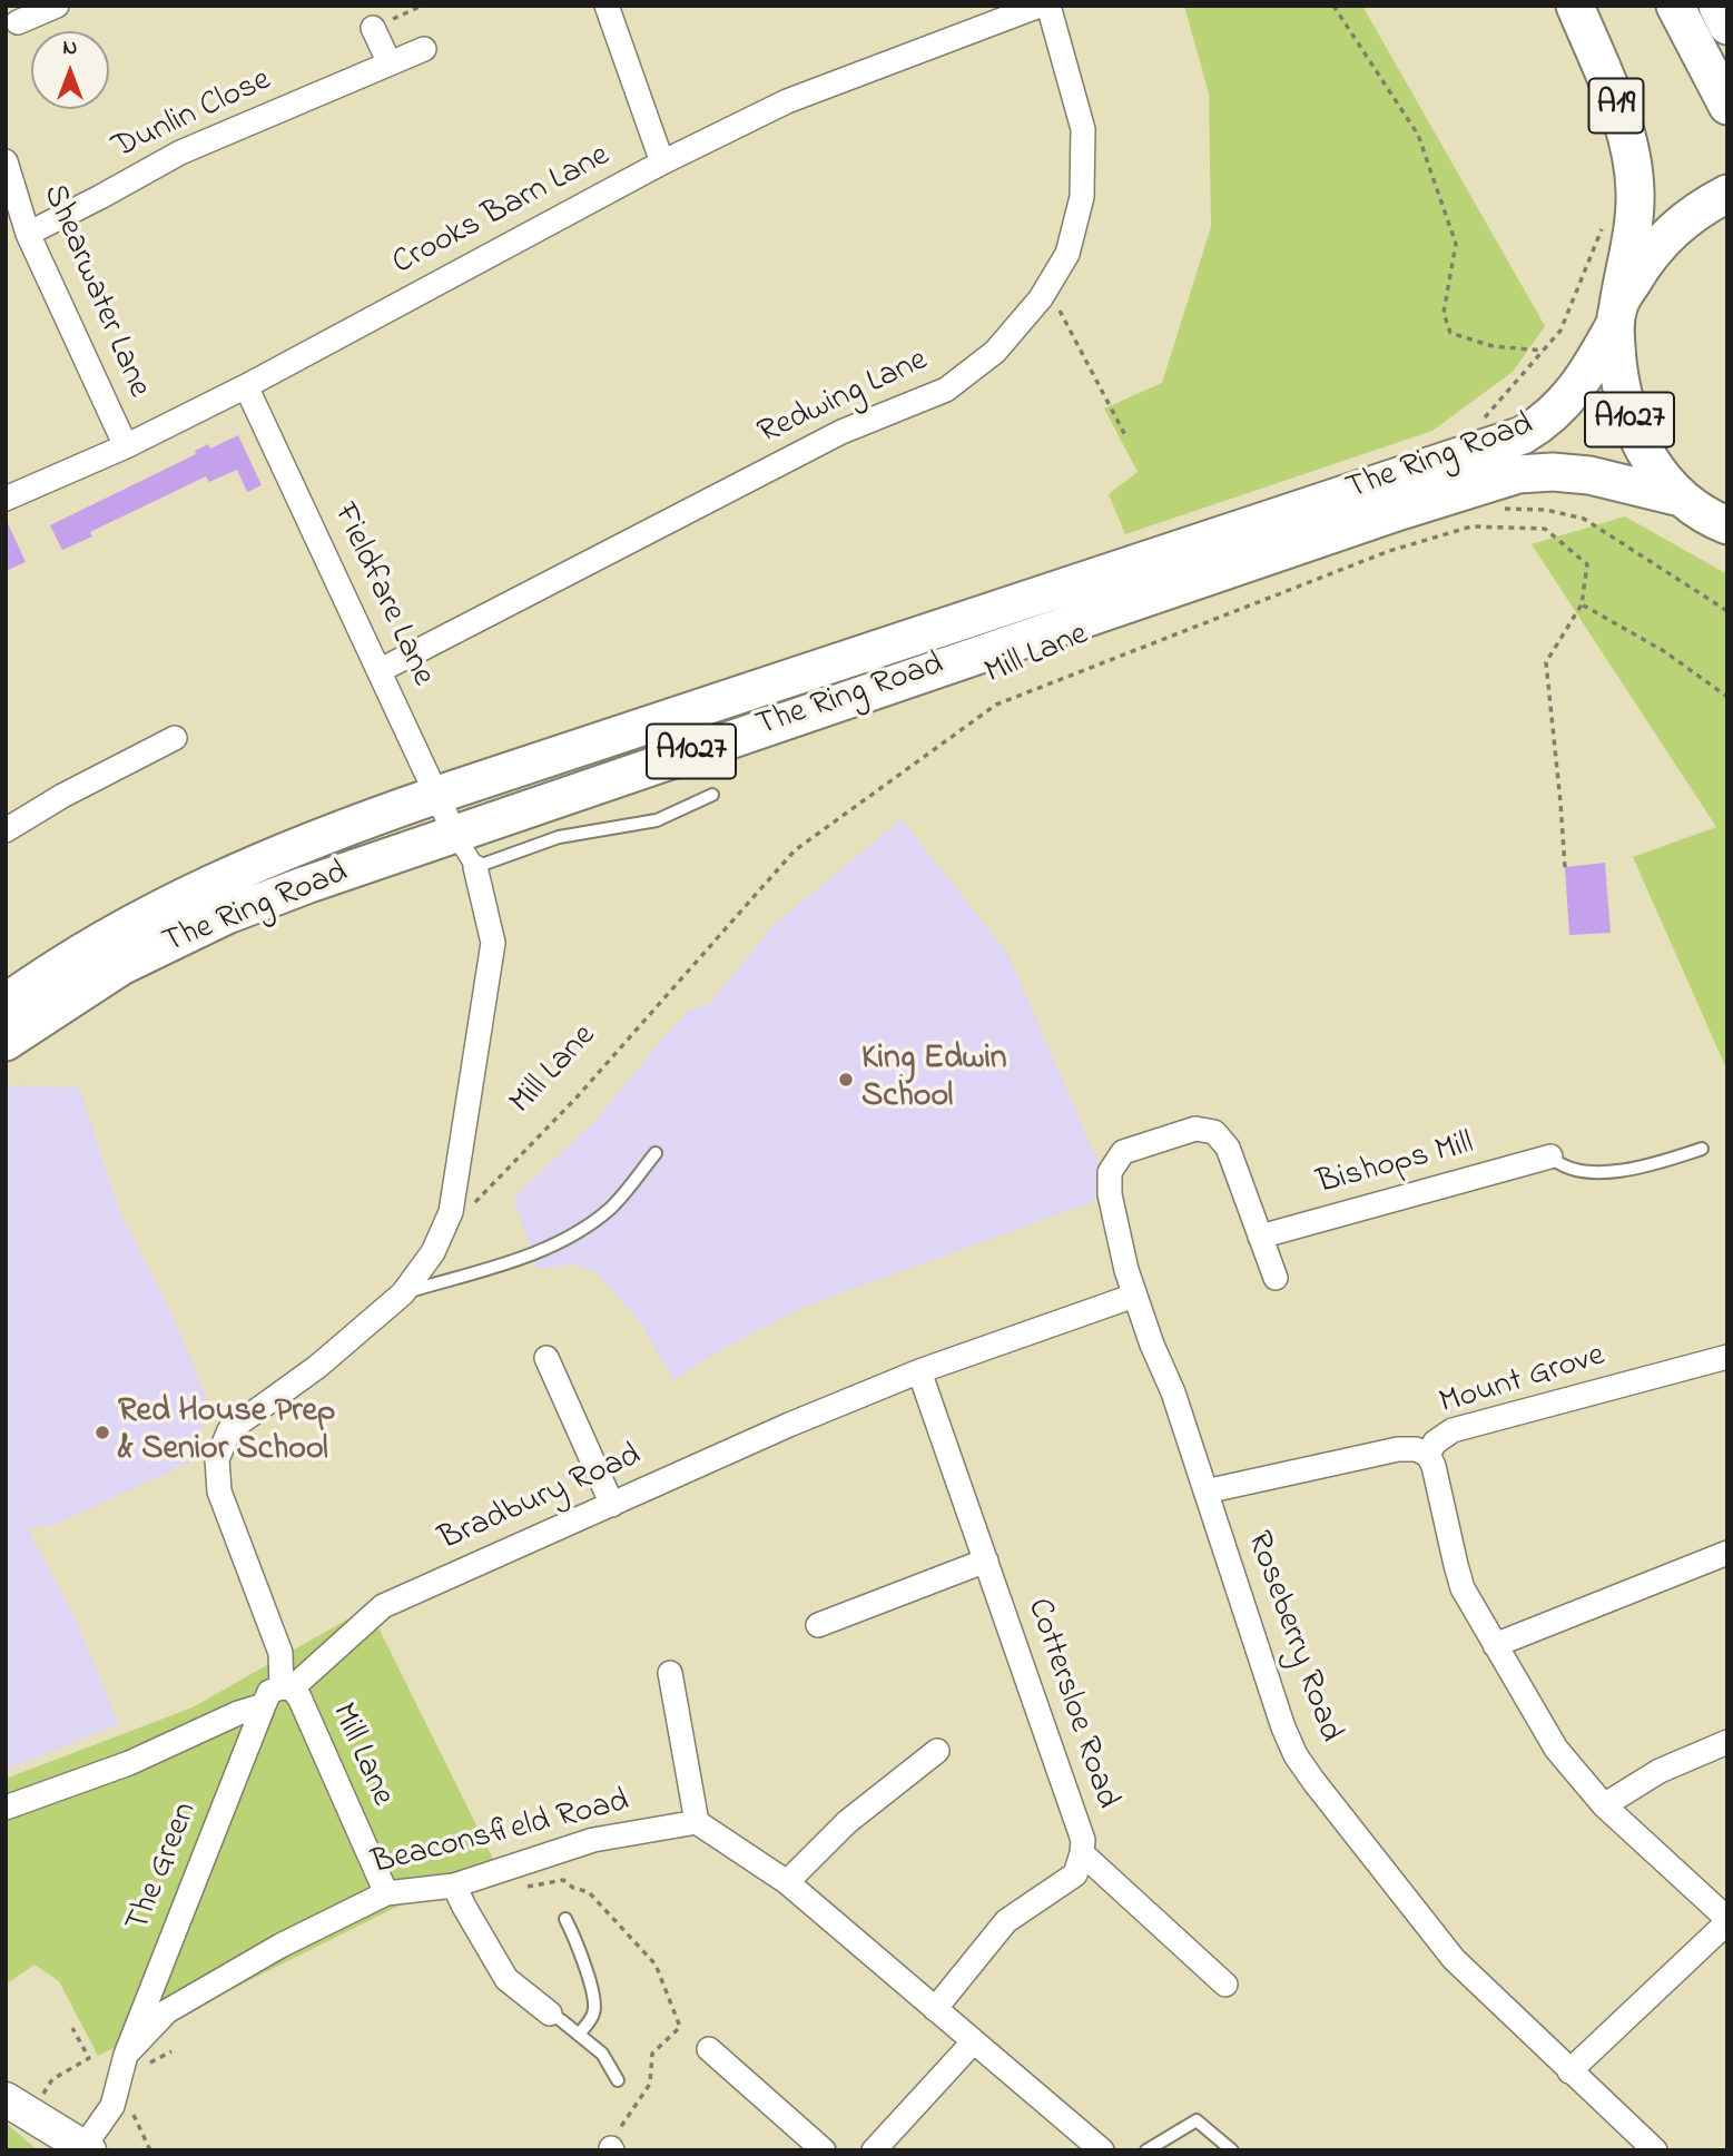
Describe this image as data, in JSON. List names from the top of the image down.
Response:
{
  "streets": {
    "main road": ["A19", "A1027", "The Ring Road"],
    "street": [
      "Dunlin Close",
      "Crooks Barn Lane",
      "Shearwater Lane",
      "Redwing Lane",
      "Fieldfare Lane",
      "Mill Lane",
      "Bishops Mill",
      "Mount Grove",
      "Bradbury Road",
      "Roseberry Road",
      "Cottersloe Road",
      "Beaconsfield Road",
      "The Green"
    ]
  },
  "crossings": [
    ["A19", "A1027"],
    ["A19", "The Ring Road"],
    ["Dunlin Close", "Shearwater Lane"],
    ["Crooks Barn Lane", "Shearwater Lane"],
    ["Crooks Barn Lane", "Fieldfare Lane"],
    ["Redwing Lane", "Fieldfare Lane"],
    ["A1027", "The Ring Road"],
    ["The Ring Road", "Fieldfare Lane"],
    ["Mill Lane", "Bradbury Road"],
    ["Mill Lane", "Beaconsfield Road"],
    ["Bishops Mill", "Roseberry Road"],
    ["Mount Grove", "Roseberry Road"],
    ["Bradbury Road", "Roseberry Road"],
    ["Bradbury Road", "Cottersloe Road"],
    ["Bradbury Road", "The Green"],
    ["Beaconsfield Road", "The Green"]
  ],
  "places": ["King Edwin School", "Red House Prep & Senior School"],
  "north": "top"
}
